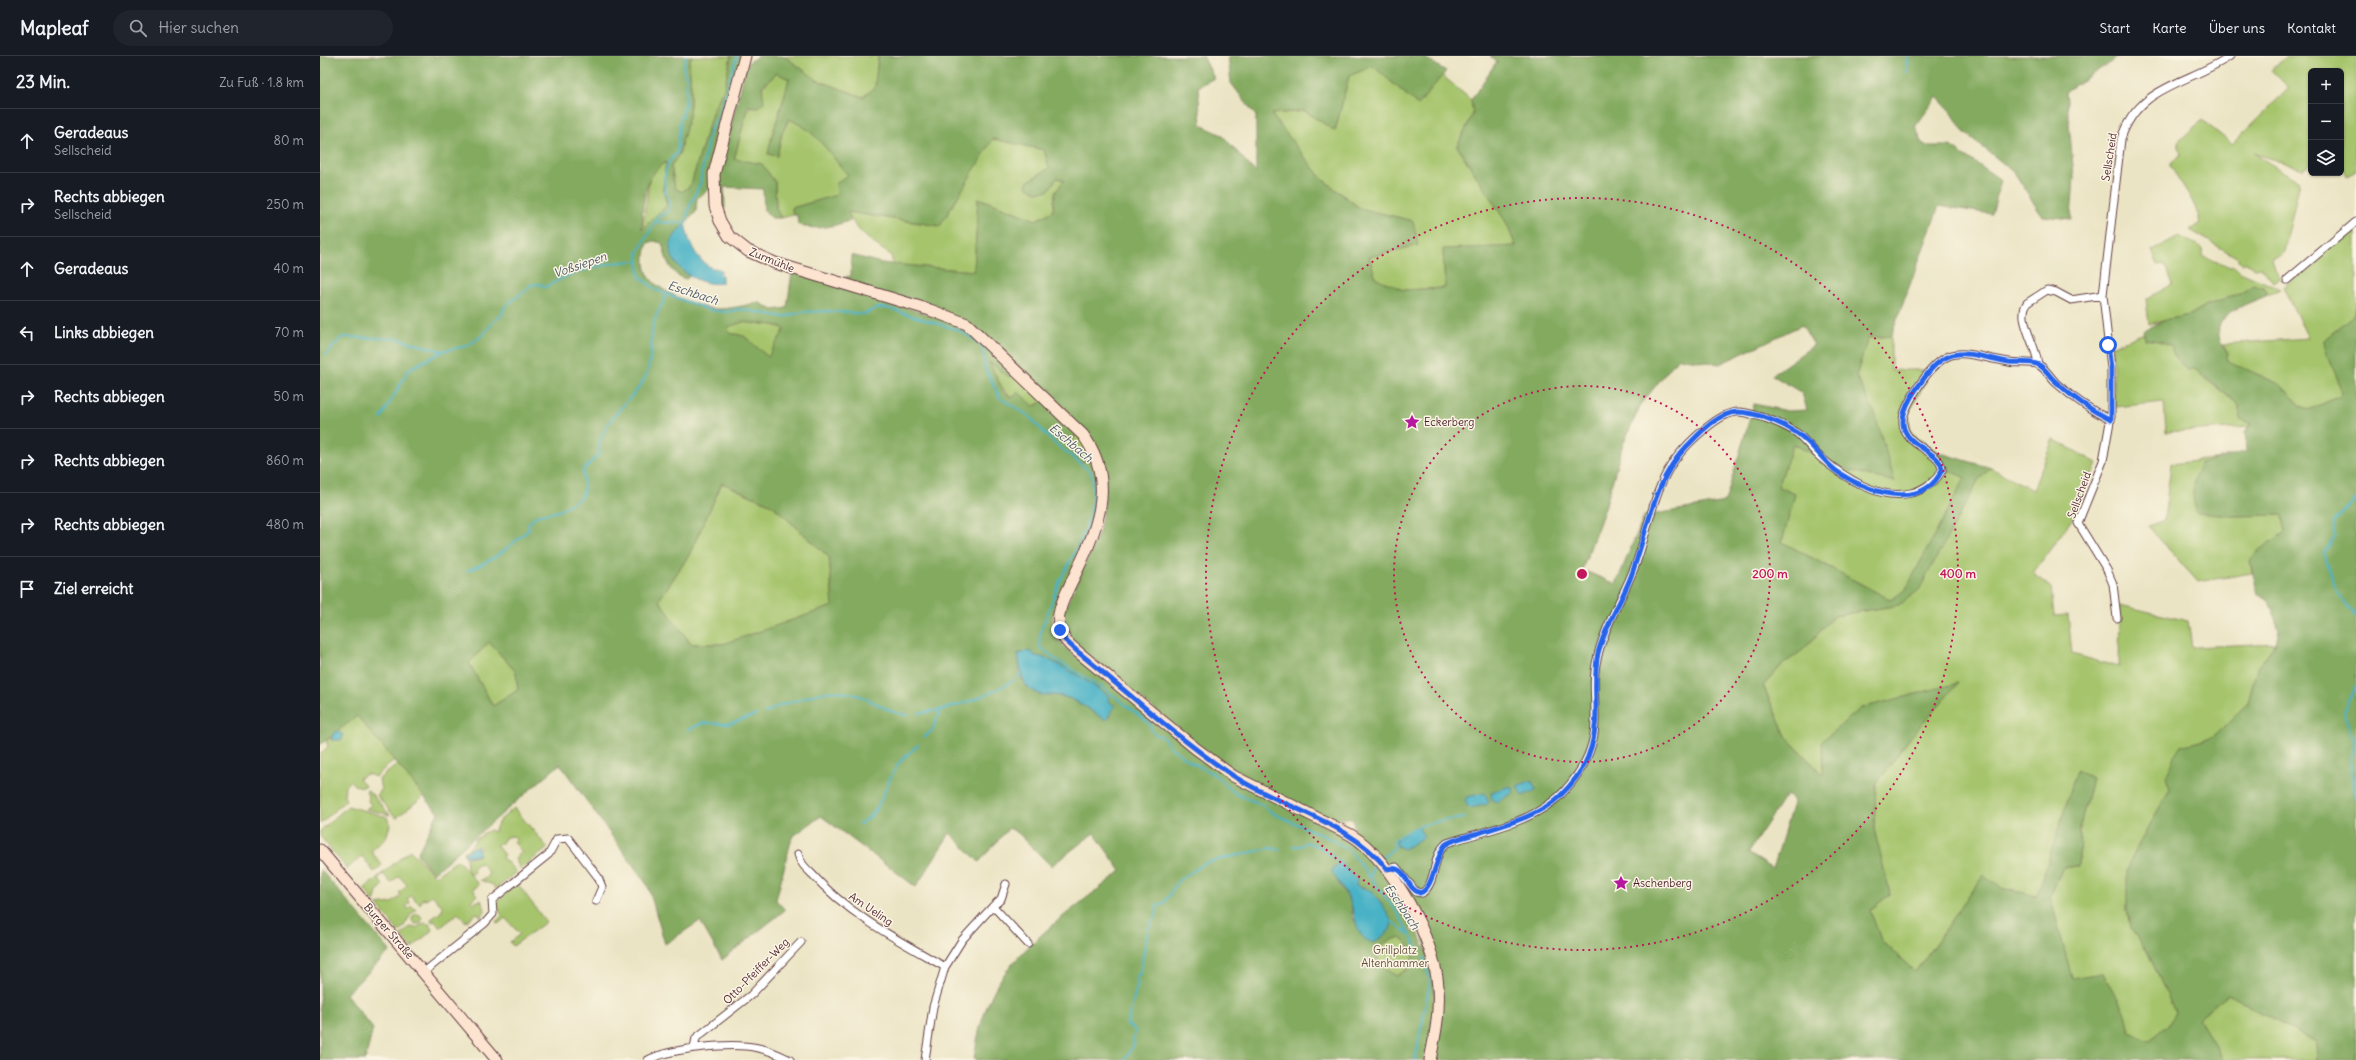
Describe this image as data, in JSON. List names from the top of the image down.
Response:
{
  "streets": {
    "main road": ["Zurmühle", "Burger Straße"],
    "street": ["Sellscheid", "Am Ueling", "Otto-Pfeiffer-Weg"]
  },
  "water": ["Voßsiepen", "Eschbach"],
  "parks": ["Grillplatz Altenhammer"],
  "places": {
    "place": ["Eckerberg", "Aschenberg"]
  },
  "page": {
    "header": "Mapleaf",
    "search": "Hier suchen",
    "nav": [
      "Start",
      "Karte",
      "Über uns",
      "Kontakt"
    ],
    "heading": ["23 Min.", "Zu Fuß · 1.8 km"],
    "map_buttons": ["+", "−"],
    "list": [
      ["Geradeaus", "Sellscheid", "80 m"],
      ["Rechts abbiegen", "Sellscheid", "250 m"],
      ["Geradeaus", "40 m"],
      ["Links abbiegen", "70 m"],
      ["Rechts abbiegen", "50 m"],
      ["Rechts abbiegen", "860 m"],
      ["Rechts abbiegen", "480 m"],
      "Ziel erreicht"
    ]
  },
  "rings": ["200 m", "400 m"]
}
